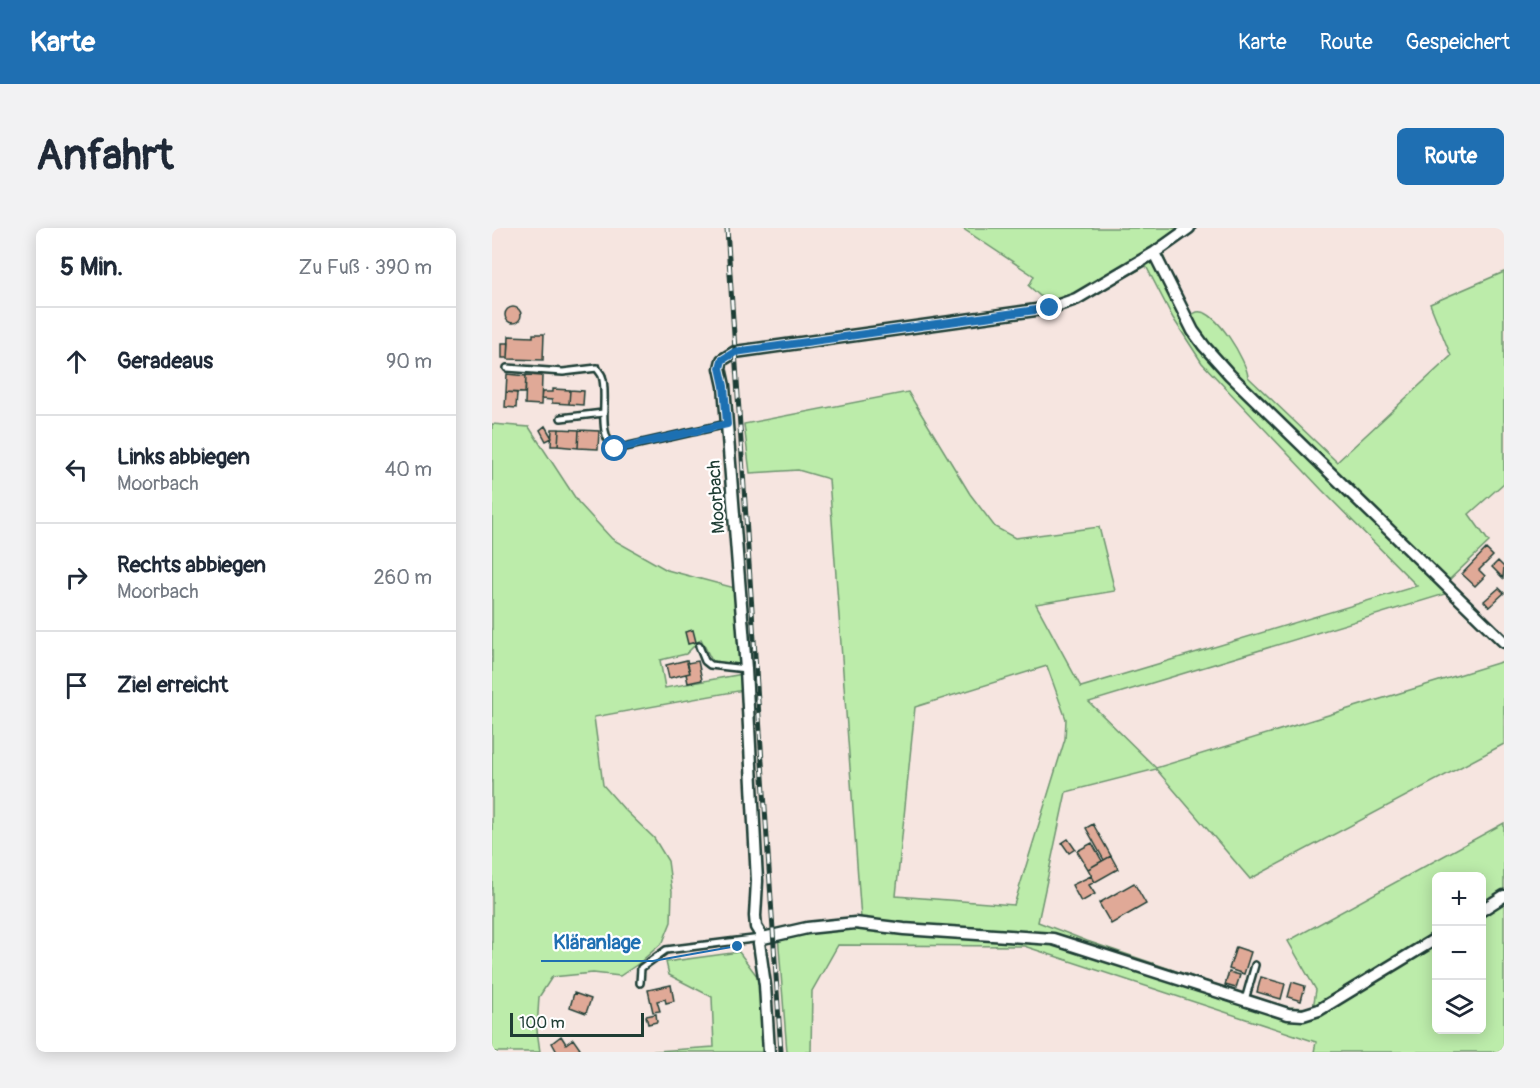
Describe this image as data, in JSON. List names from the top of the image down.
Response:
{
  "streets": {
    "street": ["Moorbach"]
  },
  "places": ["Kläranlage"],
  "scale_bar": "100 m",
  "page": {
    "header": "Karte",
    "nav": ["Karte", "Route", "Gespeichert"],
    "buttons": "Route",
    "title": "Anfahrt",
    "heading": ["5 Min.", "Zu Fuß · 390 m"],
    "list": [
      ["Geradeaus", "90 m"],
      ["Links abbiegen", "Moorbach", "40 m"],
      ["Rechts abbiegen", "Moorbach", "260 m"],
      "Ziel erreicht"
    ],
    "map_buttons": ["+", "−"],
    "scale": "100 m"
  }
}
